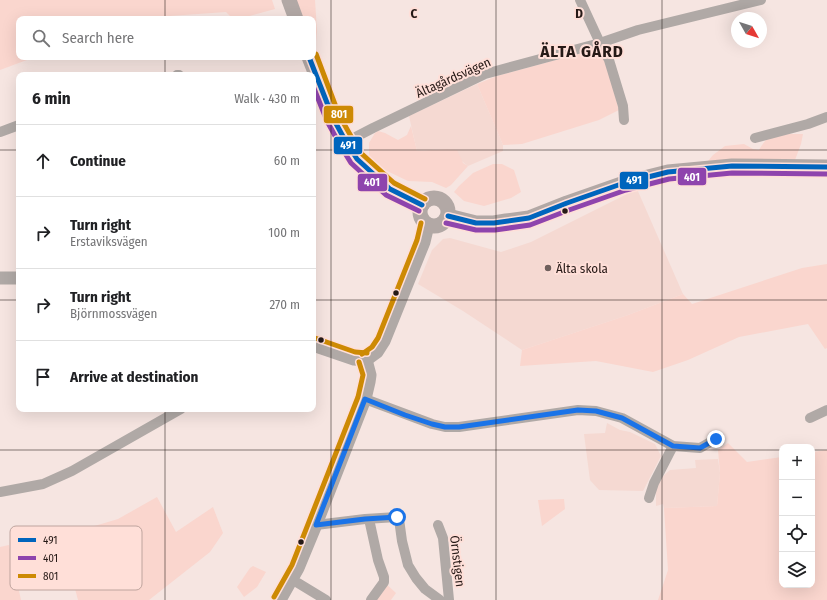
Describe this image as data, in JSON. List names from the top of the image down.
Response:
{
  "streets": {
    "street": ["Ältagårdsvägen", "Örnstigen"]
  },
  "districts": ["ÄLTA GÅRD"],
  "places": ["Älta skola"],
  "lines": ["transit line 801", "transit line 491", "transit line 401"],
  "legend": ["491", "401", "801"],
  "north": "bottom right",
  "page": {
    "search": "Search here",
    "heading": ["6 min", "Walk · 430 m"],
    "list": [
      ["Continue", "60 m"],
      ["Turn right", "Erstaviksvägen", "100 m"],
      ["Turn right", "Björnmossvägen", "270 m"],
      "Arrive at destination"
    ],
    "map_buttons": ["+", "−"]
  },
  "grid": {
    "columns": ["C", "D"]
  }
}
